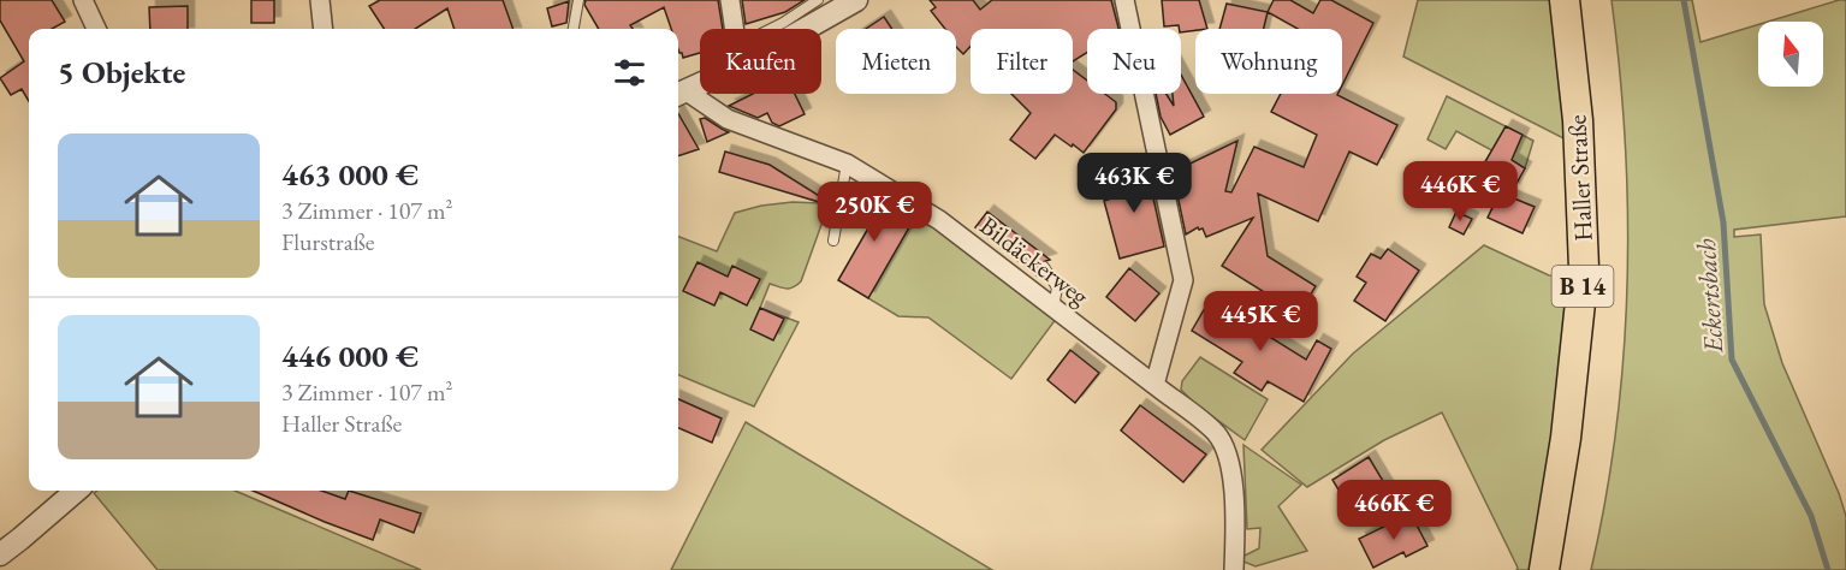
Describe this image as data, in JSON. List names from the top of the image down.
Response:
{
  "streets": {
    "main road": ["Haller Straße", "B 14"],
    "street": ["Bildäckerweg"]
  },
  "water": ["Eckertsbach"],
  "north": "top",
  "page": {
    "chip": [
      "Kaufen",
      "Mieten",
      "Filter",
      "Neu",
      "Wohnung"
    ],
    "heading": "5 Objekte",
    "list": [
      {
        "name": "463 000 €",
        "note": "3 Zimmer · 107 m² · Flurstraße"
      },
      {
        "name": "446 000 €",
        "note": "3 Zimmer · 107 m² · Haller Straße"
      }
    ],
    "price": [
      "463K €",
      "446K €",
      "250K €",
      "445K €",
      "466K €"
    ]
  }
}
